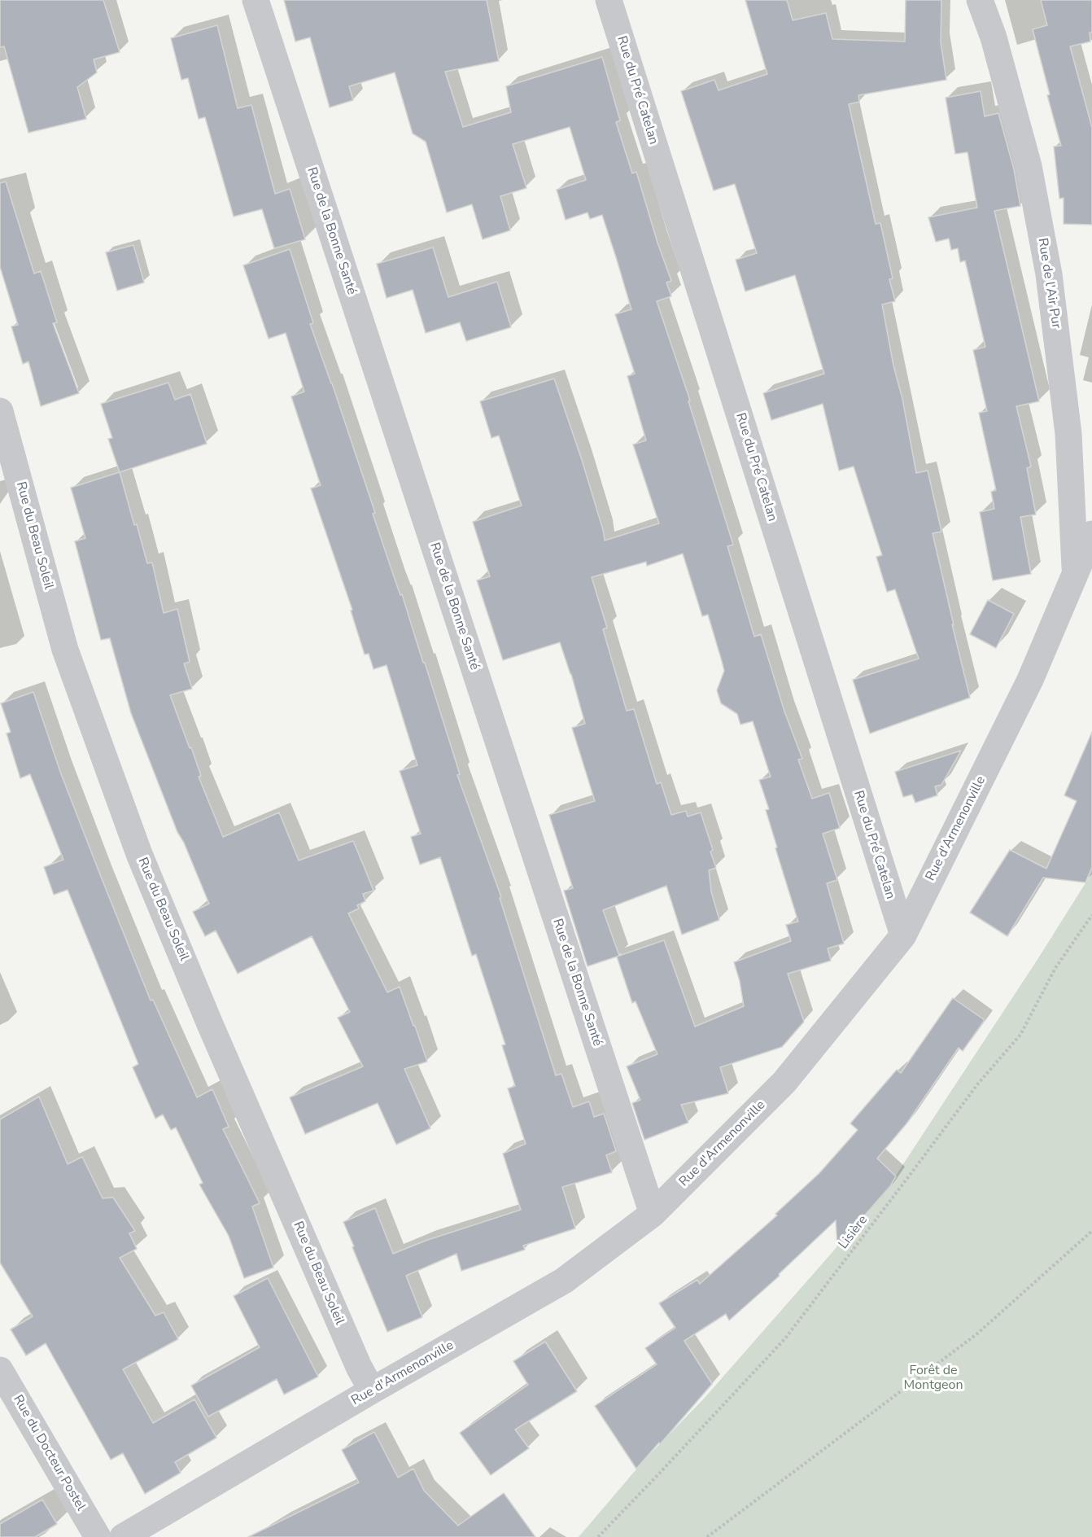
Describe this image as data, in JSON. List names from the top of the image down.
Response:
{
  "streets": {
    "street": [
      "Rue du Pré Catelan",
      "Rue de la Bonne Santé",
      "Rue de l'Air Pur",
      "Rue du Beau Soleil",
      "Rue d'Armenonville",
      "Rue du Docteur Postel"
    ],
    "path": ["Lisière"]
  },
  "crossings": [
    ["Rue du Pré Catelan", "Rue d'Armenonville"],
    ["Rue de la Bonne Santé", "Rue d'Armenonville"],
    ["Rue de l'Air Pur", "Rue d'Armenonville"],
    ["Rue du Beau Soleil", "Rue d'Armenonville"]
  ],
  "parks": ["Forêt de Montgeon"]
}
